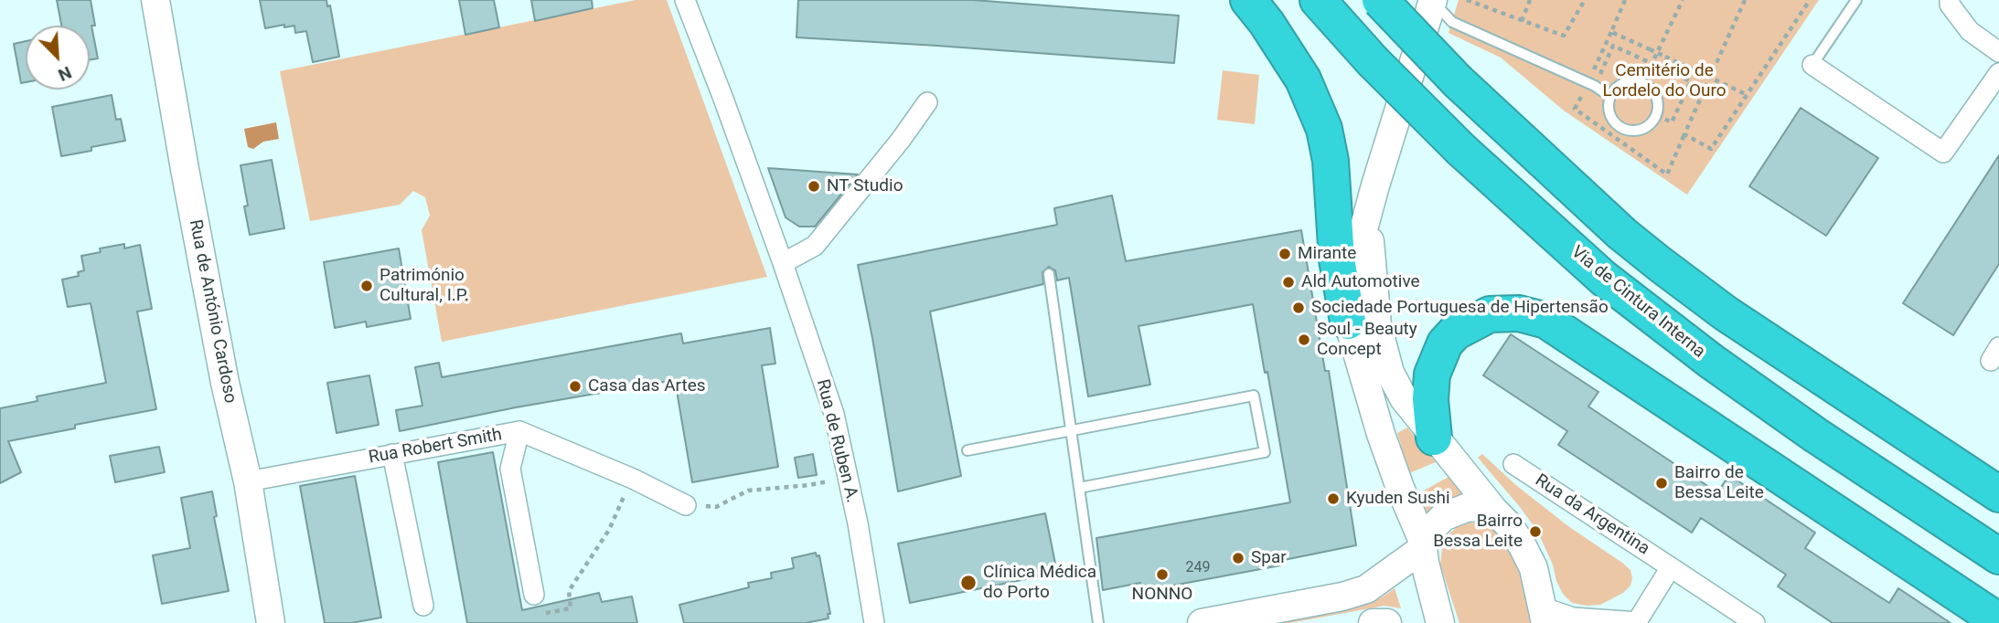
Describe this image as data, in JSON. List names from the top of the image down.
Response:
{
  "streets": {
    "highway": ["Via de Cintura Interna"],
    "main road": ["Rua de António Cardoso"],
    "street": ["Rua de Ruben A.", "Rua Robert Smith", "Rua da Argentina"]
  },
  "crossings": [
    ["Rua de António Cardoso", "Rua Robert Smith"]
  ],
  "parks": ["Cemitério de Lordelo do Ouro"],
  "places": [
    "NT Studio",
    "Mirante",
    "Ald Automotive",
    "Património Cultural, I.P.",
    "Sociedade Portuguesa de Hipertensão",
    "Soul - Beauty Concept",
    "Casa das Artes",
    "Bairro de Bessa Leite",
    "Kyuden Sushi",
    "Bairro Bessa Leite",
    "Spar",
    "NONNO",
    "Clínica Médica do Porto"
  ],
  "house_numbers": ["249"],
  "north": "bottom right"
}
